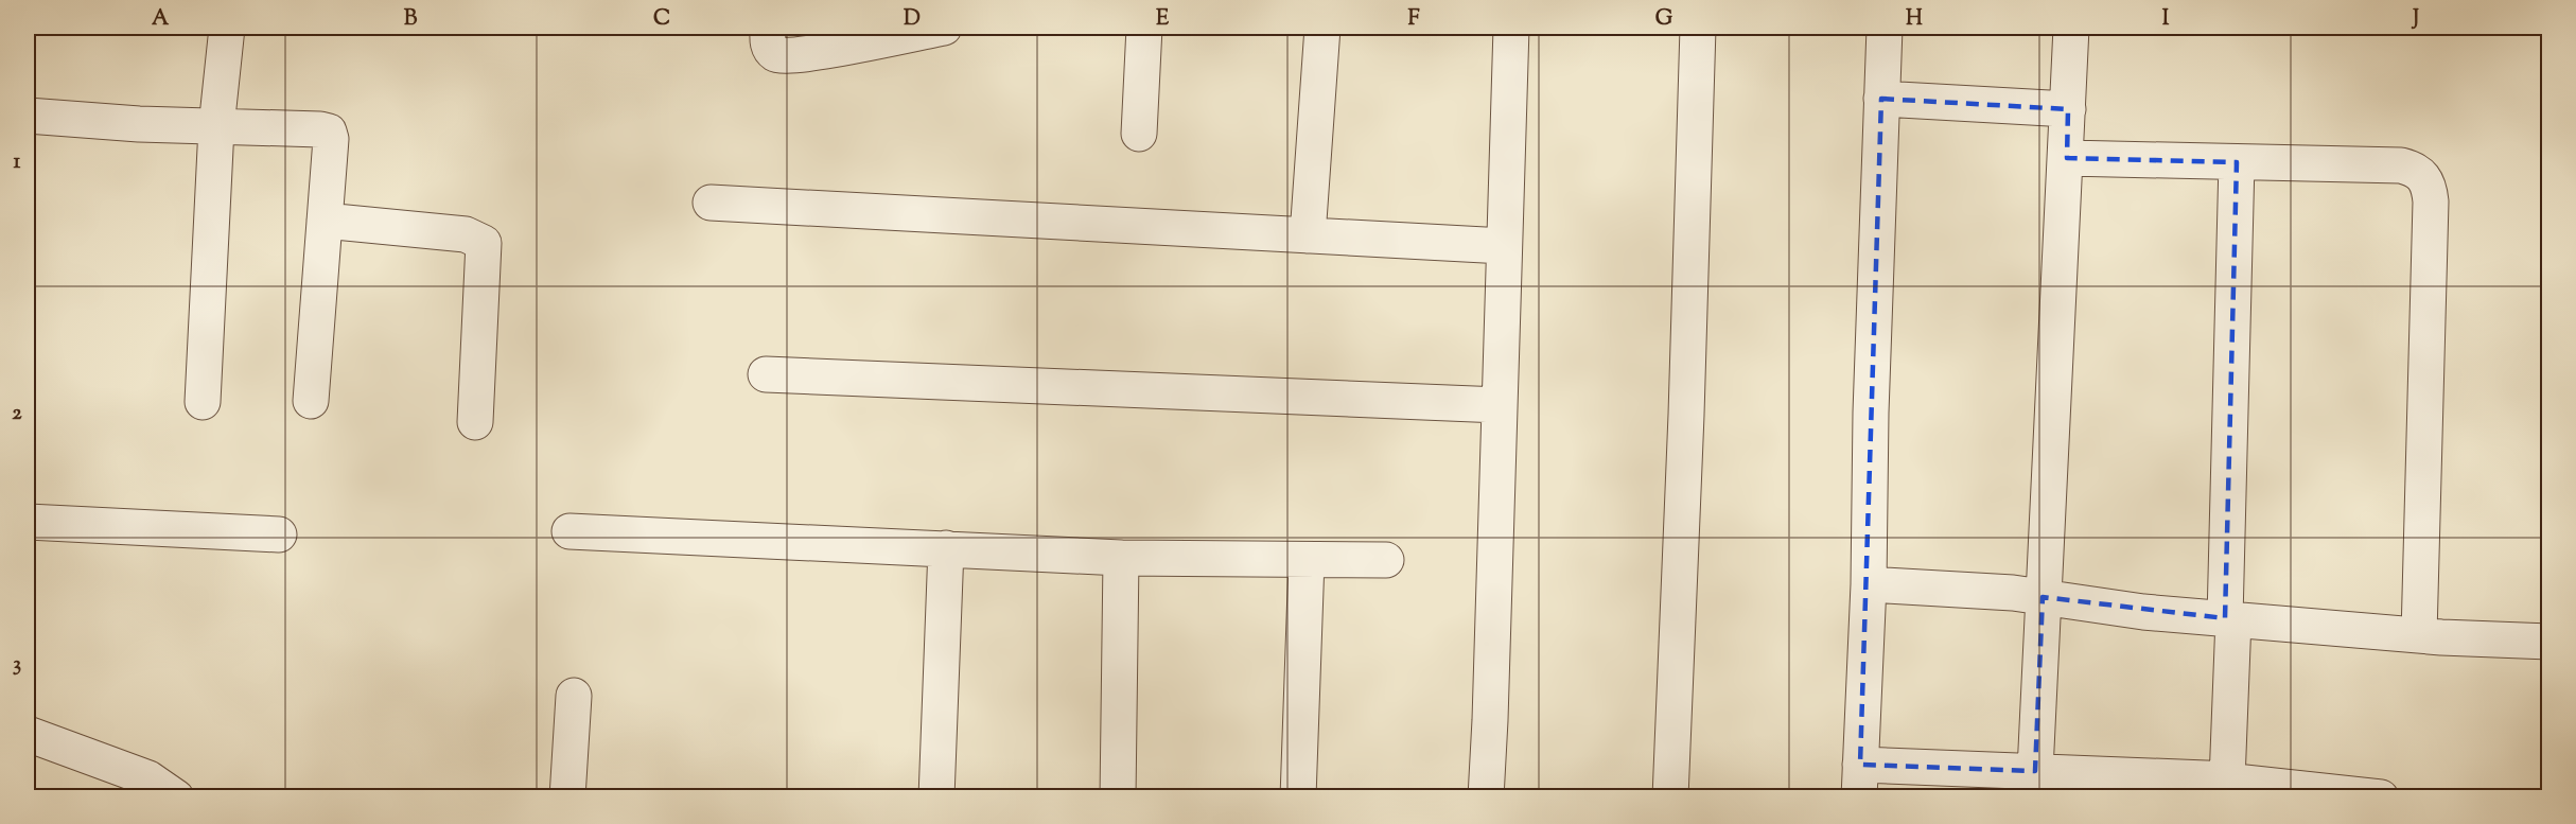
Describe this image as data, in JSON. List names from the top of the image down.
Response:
{
  "grid": {
    "columns": [
      "A",
      "B",
      "C",
      "D",
      "E",
      "F",
      "G",
      "H",
      "I",
      "J"
    ],
    "rows": ["1", "2", "3"]
  }
}
